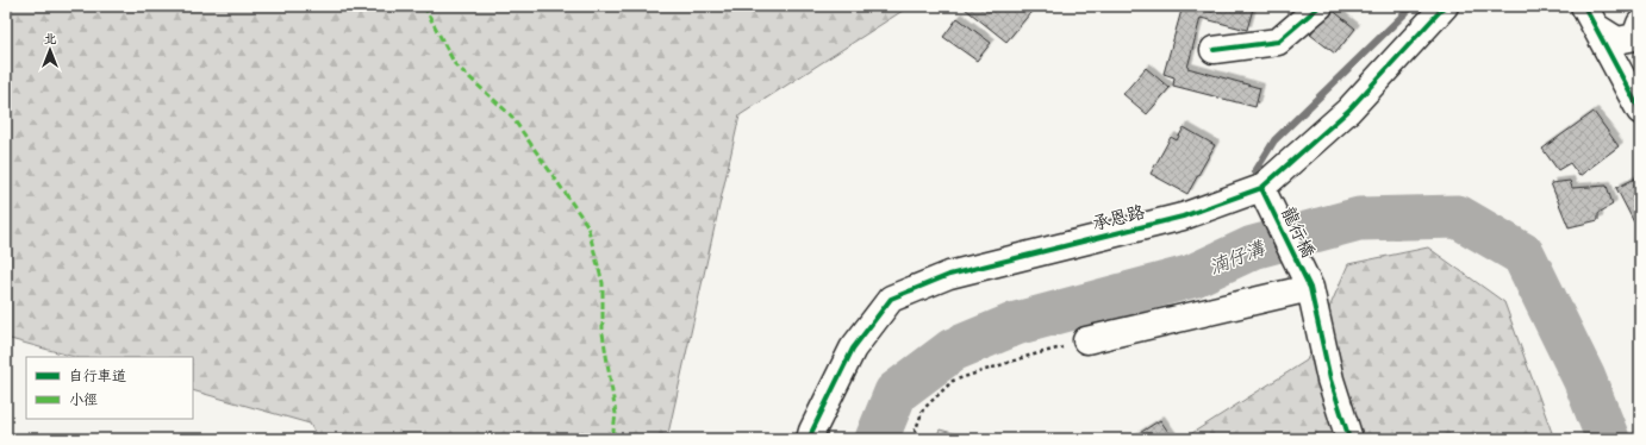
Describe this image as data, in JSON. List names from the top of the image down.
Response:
{
  "streets": {
    "street": ["承恩路", "龍行橋"]
  },
  "crossings": [
    ["承恩路", "龍行橋"]
  ],
  "water": ["湳仔溝"],
  "legend": ["自行車道", "小徑"],
  "north": "top"
}
